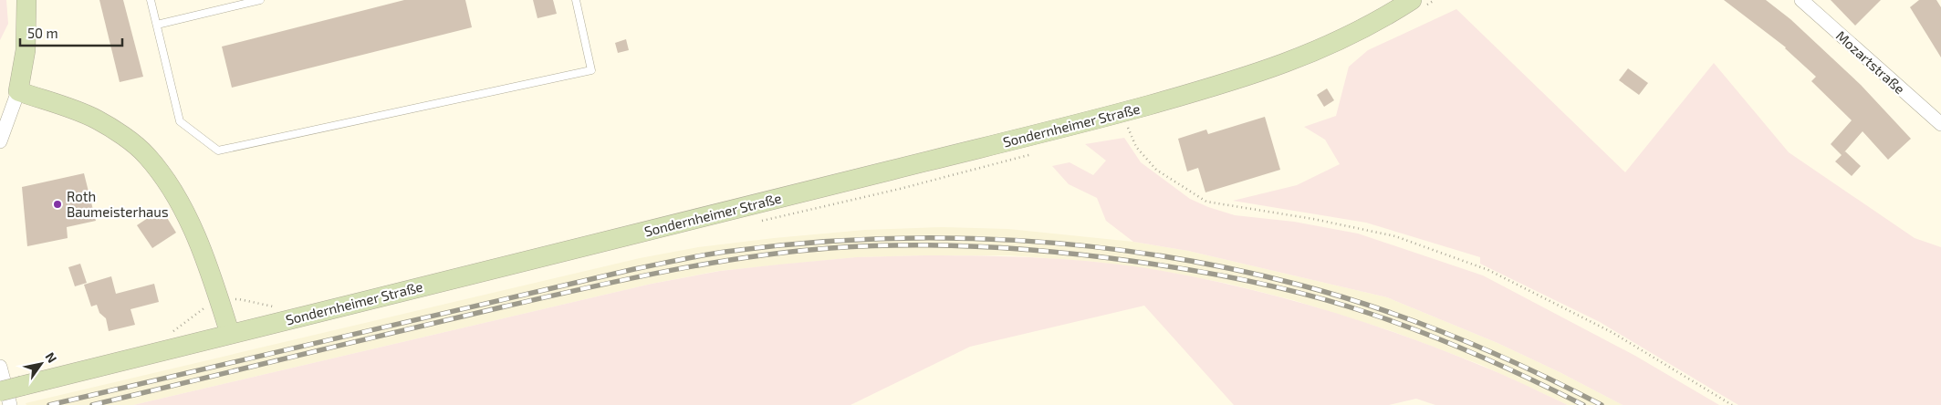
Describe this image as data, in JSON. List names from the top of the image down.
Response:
{
  "streets": {
    "main road": ["Sondernheimer Straße"],
    "street": ["Mozartstraße"]
  },
  "places": ["Roth Baumeisterhaus"],
  "scale_bar": "50 m",
  "north": "top right"
}
